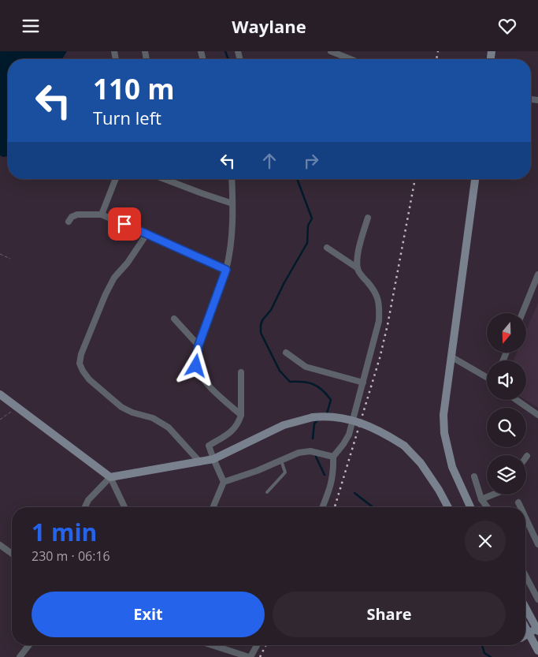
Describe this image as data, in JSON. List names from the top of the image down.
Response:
{
  "north": "bottom",
  "page": {
    "header": "Waylane",
    "turn": ["110 m", "Turn left"],
    "heading": ["1 min", "230 m · 06:16"],
    "buttons": ["Exit", "Share"]
  }
}
